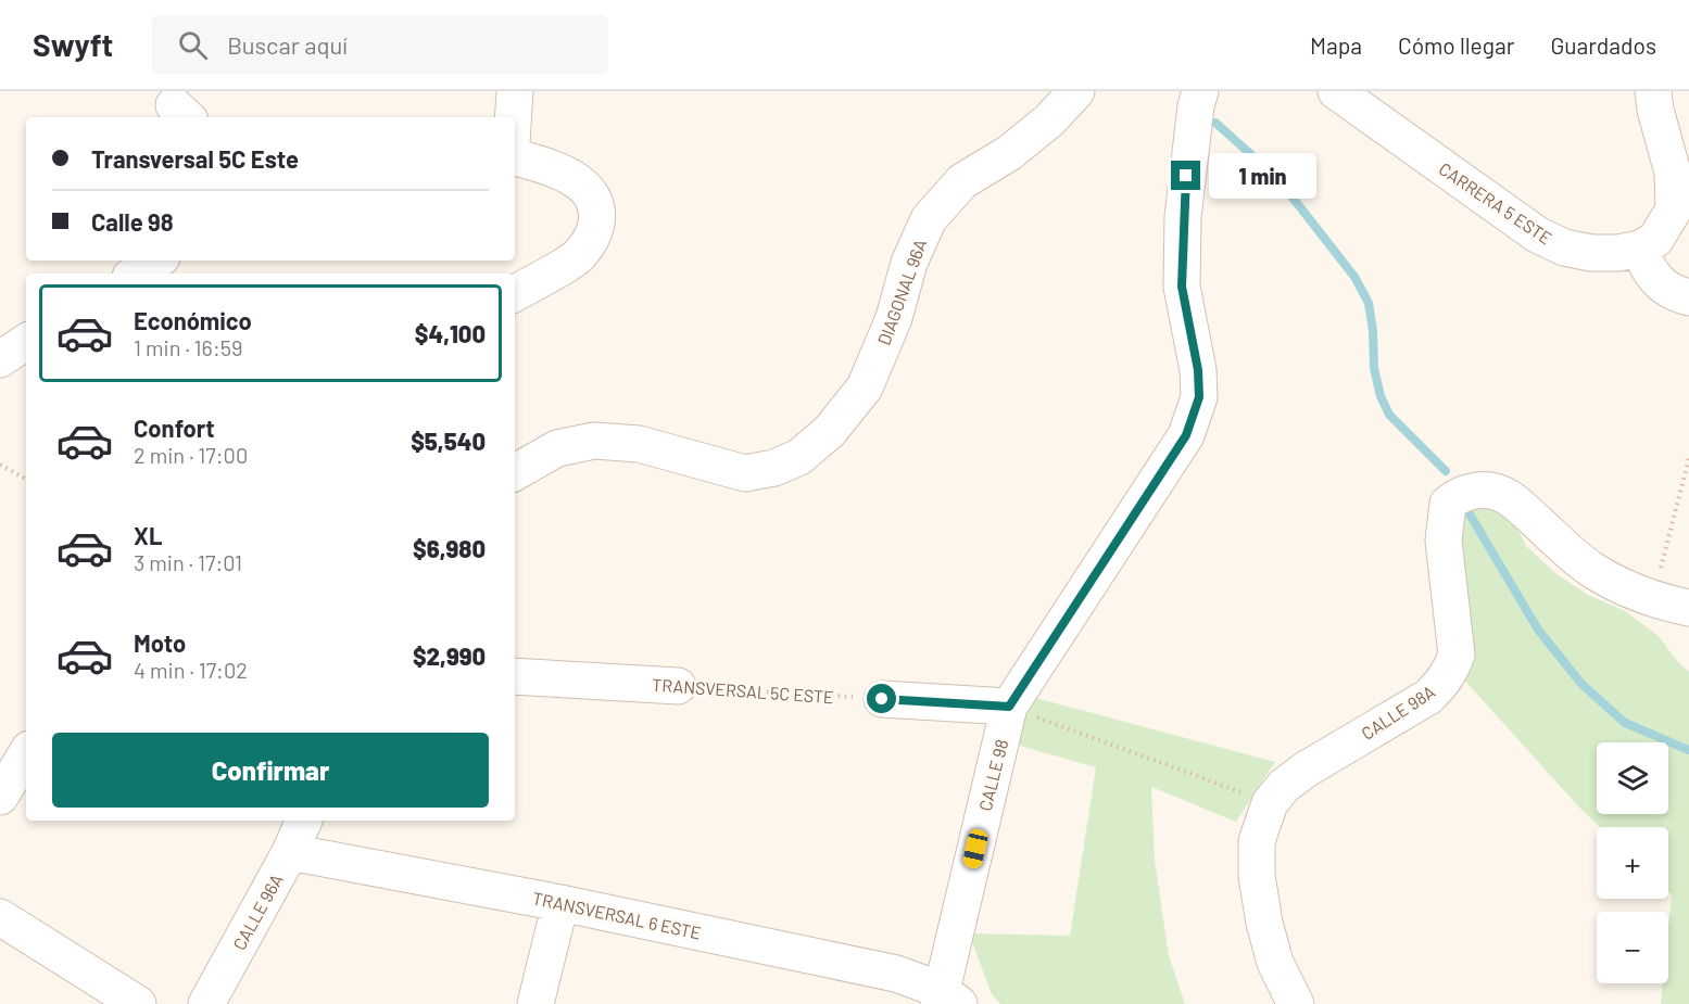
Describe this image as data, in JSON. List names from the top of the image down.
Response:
{
  "streets": {
    "street": [
      "CARRERA 5 ESTE",
      "DIAGONAL 96A",
      "TRANSVERSAL 5C ESTE",
      "CALLE 98A",
      "CALLE 98",
      "CALLE 96A",
      "TRANSVERSAL 6 ESTE"
    ]
  },
  "crossings": [
    ["CALLE 98", "TRANSVERSAL 6 ESTE"],
    ["CALLE 96A", "TRANSVERSAL 6 ESTE"]
  ],
  "page": {
    "header": "Swyft",
    "search": "Buscar aquí",
    "nav": ["Mapa", "Cómo llegar", "Guardados"],
    "banner": ["Transversal 5C Este", "Calle 98"],
    "bubble": "1 min",
    "list": [
      {
        "name": "Económico",
        "note": "1 min · 16:59",
        "value": "$4,100"
      },
      {
        "name": "Confort",
        "note": "2 min · 17:00",
        "value": "$5,540"
      },
      {
        "name": "XL",
        "note": "3 min · 17:01",
        "value": "$6,980"
      },
      {
        "name": "Moto",
        "note": "4 min · 17:02",
        "value": "$2,990"
      }
    ],
    "buttons": "Confirmar",
    "map_buttons": ["+", "−"]
  }
}
